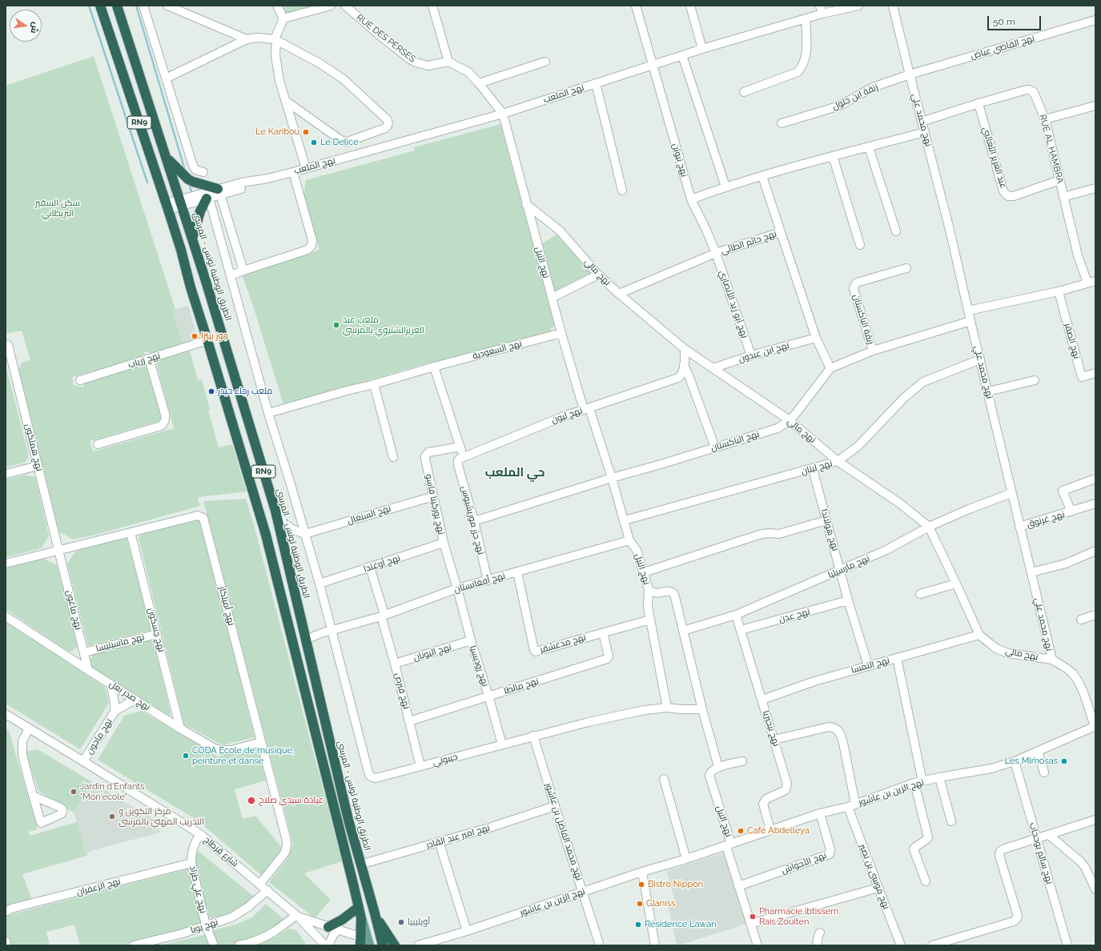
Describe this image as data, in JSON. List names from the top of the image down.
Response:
{
  "streets": {
    "highway": ["RN9", "الطريق الوطنية تونس - المرسى"],
    "street": [
      "RUE DES PERSES",
      "نهج القاضي عياض",
      "نهج الملعب",
      "زنقة ابن جلول",
      "نهج محمد علي",
      "RUE AL HAMBRA",
      "عبد العزيز الثعالبي",
      "نهج نيوتن",
      "نهج حاتم الطائي",
      "نهج النيل",
      "نهج مالي",
      "نهج أبو زيد الأنصاري",
      "زنقة الباكستان",
      "نهج الصقر",
      "نهج السعودية",
      "نهج ابن عبدون",
      "نهج زرياب",
      "نهج ليون",
      "نهج الباكستان",
      "نهج هملكون",
      "نهج لبنان",
      "نهج بوركينا فاسو",
      "نهج السنغال",
      "نهج غرنوق",
      "نهج جزر موريشيوس",
      "نهج هولاندا",
      "نهج أوغندا",
      "نهج مارسيليا",
      "نهج أفغانستان",
      "نهج أميلكار",
      "نهج ماغون",
      "نهج عدن",
      "نهج جسكون",
      "نهج ماسينيسا",
      "نهج مدغشقر",
      "نهج اليونان",
      "نهج النمسا",
      "نهج روديسيا",
      "نهج مالطا",
      "نهج قبرص",
      "نهج صدر بعل",
      "نهج نيجيريا",
      "نهج ماجون",
      "جيبوتي",
      "نهج الزين بن عاشور",
      "نهج محمد الفاضل بن عاشور",
      "نهج امير عبد القادر",
      "شارع قرطاج",
      "نهج سالم بوحجاب",
      "نهج الأحواش",
      "نهج موسى بن نصير",
      "نهج الزعفران",
      "نهج علي طراد",
      "نهج يوبا"
    ]
  },
  "crossings": [
    ["نهج القاضي عياض", "زنقة ابن جلول"],
    ["نهج القاضي عياض", "نهج محمد علي"],
    ["نهج الملعب", "RN9"],
    ["نهج الملعب", "نهج نيوتن"],
    ["نهج الملعب", "نهج النيل"],
    ["نهج الملعب", "الطريق الوطنية تونس - المرسى"],
    ["نهج الملعب", "جيبوتي"],
    ["زنقة ابن جلول", "نهج محمد علي"],
    ["نهج محمد علي", "RUE AL HAMBRA"],
    ["نهج محمد علي", "نهج مالي"],
    ["نهج محمد علي", "نهج لبنان"],
    ["نهج محمد علي", "نهج غرنوق"],
    ["نهج محمد علي", "نهج مارسيليا"],
    ["نهج محمد علي", "نهج الزين بن عاشور"],
    ["RN9", "نهج زرياب"],
    ["RUE AL HAMBRA", "عبد العزيز الثعالبي"],
    ["نهج نيوتن", "نهج حاتم الطائي"],
    ["نهج نيوتن", "نهج أبو زيد الأنصاري"],
    ["نهج حاتم الطائي", "نهج مالي"],
    ["نهج حاتم الطائي", "نهج أبو زيد الأنصاري"],
    ["نهج حاتم الطائي", "نهج ابن عبدون"],
    ["نهج حاتم الطائي", "نهج الباكستان"],
    ["نهج النيل", "نهج مالي"],
    ["نهج النيل", "نهج السعودية"],
    ["نهج النيل", "نهج ليون"],
    ["نهج النيل", "نهج الباكستان"],
    ["نهج النيل", "نهج لبنان"],
    ["نهج النيل", "نهج مارسيليا"],
    ["نهج النيل", "نهج أفغانستان"],
    ["نهج النيل", "جيبوتي"],
    ["نهج النيل", "نهج الزين بن عاشور"],
    ["الطريق الوطنية تونس - المرسى", "نهج أفغانستان"],
    ["الطريق الوطنية تونس - المرسى", "نهج امير عبد القادر"],
    ["نهج مالي", "نهج ابن عبدون"],
    ["نهج مالي", "نهج الباكستان"],
    ["نهج مالي", "نهج لبنان"],
    ["نهج مالي", "نهج مارسيليا"],
    ["نهج مالي", "نهج النمسا"],
    ["نهج أبو زيد الأنصاري", "نهج ابن عبدون"],
    ["نهج السعودية", "نهج جزر موريشيوس"],
    ["نهج السعودية", "جيبوتي"],
    ["نهج ليون", "نهج جزر موريشيوس"],
    ["نهج الباكستان", "نهج جزر موريشيوس"],
    ["نهج هملكون", "نهج أميلكار"],
    ["نهج هملكون", "نهج ماغون"],
    ["نهج لبنان", "نهج هولاندا"],
    ["نهج بوركينا فاسو", "نهج السنغال"],
    ["نهج بوركينا فاسو", "نهج جزر موريشيوس"],
    ["نهج بوركينا فاسو", "نهج أوغندا"],
    ["نهج بوركينا فاسو", "نهج أفغانستان"],
    ["نهج بوركينا فاسو", "نهج روديسيا"],
    ["نهج السنغال", "جيبوتي"],
    ["نهج جزر موريشيوس", "نهج أفغانستان"],
    ["نهج هولاندا", "نهج مارسيليا"],
    ["نهج هولاندا", "نهج عدن"],
    ["نهج هولاندا", "نهج النمسا"],
    ["نهج أوغندا", "نهج قبرص"],
    ["نهج أوغندا", "جيبوتي"],
    ["نهج مارسيليا", "نهج نيجيريا"],
    ["نهج أفغانستان", "نهج مدغشقر"],
    ["نهج أفغانستان", "نهج روديسيا"],
    ["نهج أفغانستان", "نهج قبرص"],
    ["نهج أفغانستان", "جيبوتي"],
    ["نهج أميلكار", "نهج ماغون"],
    ["نهج أميلكار", "نهج جسكون"],
    ["نهج أميلكار", "نهج صدر بعل"],
    ["نهج أميلكار", "شارع قرطاج"],
    ["نهج ماغون", "نهج ماسينيسا"],
    ["نهج ماغون", "نهج صدر بعل"],
    ["نهج عدن", "نهج نيجيريا"],
    ["نهج جسكون", "نهج ماسينيسا"],
    ["نهج جسكون", "نهج صدر بعل"],
    ["نهج مدغشقر", "نهج مالطا"],
    ["نهج اليونان", "نهج روديسيا"],
    ["نهج اليونان", "نهج قبرص"],
    ["نهج النمسا", "نهج نيجيريا"],
    ["نهج روديسيا", "نهج مالطا"],
    ["نهج روديسيا", "جيبوتي"],
    ["نهج مالطا", "نهج قبرص"],
    ["نهج قبرص", "جيبوتي"],
    ["نهج صدر بعل", "نهج ماجون"],
    ["نهج نيجيريا", "نهج الزين بن عاشور"],
    ["نهج نيجيريا", "نهج موسى بن نصير"],
    ["نهج ماجون", "شارع قرطاج"],
    ["جيبوتي", "نهج محمد الفاضل بن عاشور"],
    ["نهج الزين بن عاشور", "نهج محمد الفاضل بن عاشور"],
    ["نهج الزين بن عاشور", "نهج سالم بوحجاب"],
    ["نهج الزين بن عاشور", "نهج الأحواش"],
    ["نهج الزين بن عاشور", "نهج موسى بن نصير"],
    ["نهج محمد الفاضل بن عاشور", "نهج امير عبد القادر"],
    ["شارع قرطاج", "نهج علي طراد"],
    ["شارع قرطاج", "نهج يوبا"],
    ["نهج الزعفران", "نهج علي طراد"],
    ["نهج علي طراد", "نهج يوبا"]
  ],
  "districts": ["حي الملعب"],
  "parks": ["سكن السفير البريطاني"],
  "places": [
    "Le Karibou",
    "Le Delice",
    "ملعب عبد العزيزالشتيوي بالمرسى",
    "جوز بيتزا",
    "ملعب رجاء حيدر",
    "CODA Ecole de musique, peinture et danse",
    "Les Mimosas",
    "Jardin d'Enfants \"Mon'ecole\"",
    "عيادة سيدى صلاح",
    "مركز التكوين و التدريب المهني بالمرسى",
    "Café Abdelleya",
    "Bistro Nippon",
    "Glaniss",
    "Pharmacie ibtissem Rais Zouiten",
    "أويليبيا",
    "Résidence Lawan"
  ],
  "scale_bar": "50 m",
  "north": "right"
}
